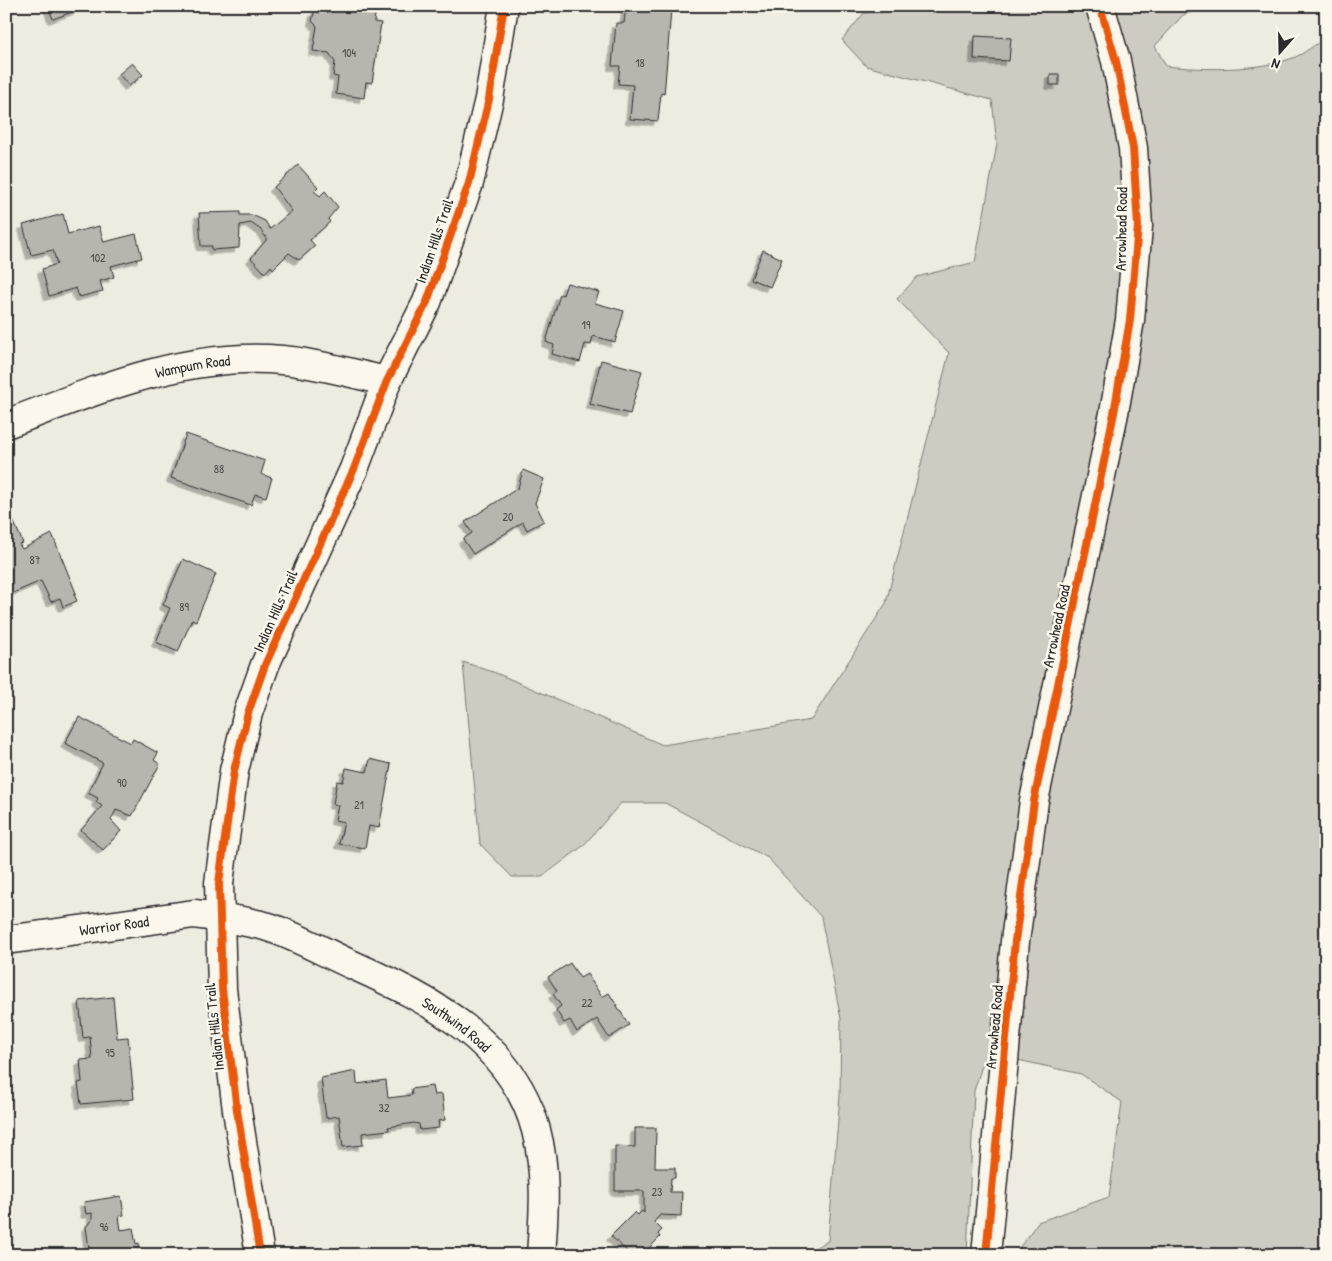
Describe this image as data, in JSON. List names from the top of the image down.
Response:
{
  "streets": {
    "street": [
      "Arrowhead Road",
      "Indian Hills Trail",
      "Wampum Road",
      "Warrior Road",
      "Southwind Road"
    ]
  },
  "crossings": [
    ["Indian Hills Trail", "Wampum Road"],
    ["Indian Hills Trail", "Warrior Road"],
    ["Indian Hills Trail", "Southwind Road"],
    ["Warrior Road", "Southwind Road"]
  ],
  "house_numbers": [
    "104",
    "18",
    "102",
    "19",
    "88",
    "20",
    "87",
    "89",
    "90",
    "21",
    "22",
    "95",
    "32",
    "23",
    "96"
  ],
  "north": "bottom"
}
